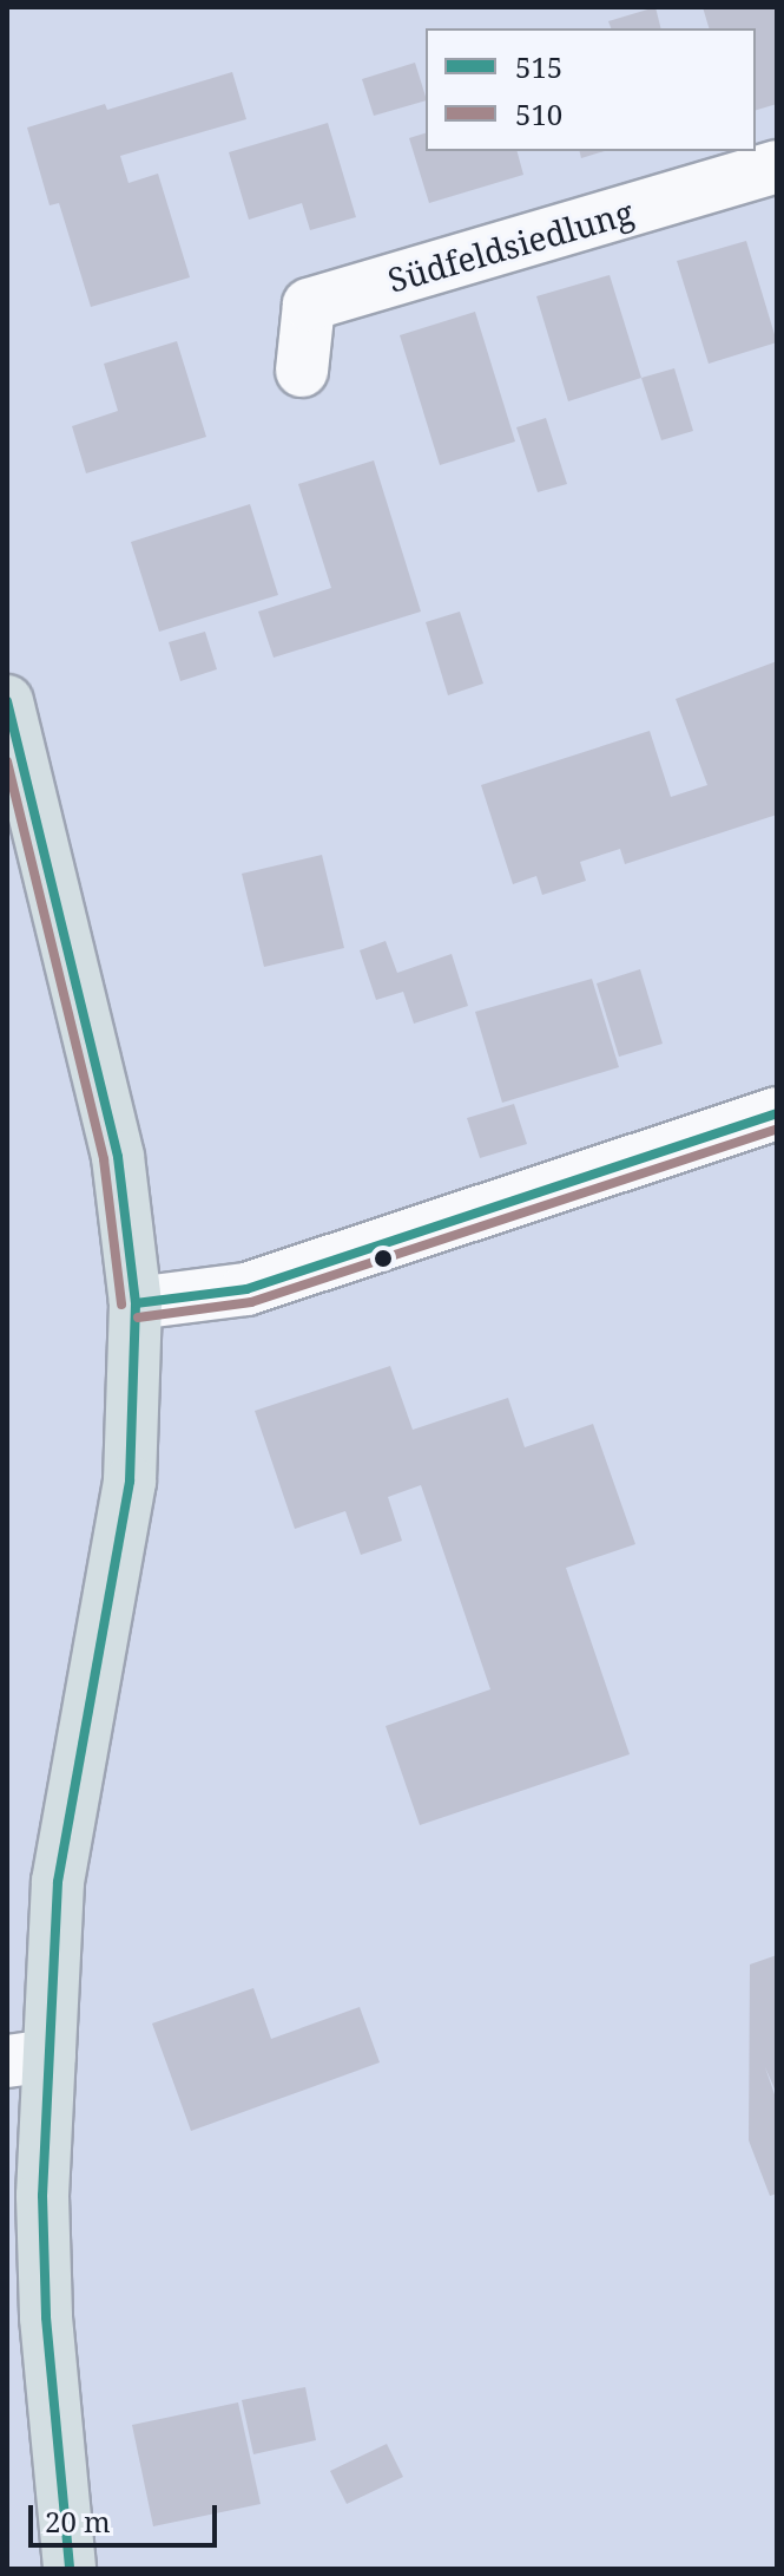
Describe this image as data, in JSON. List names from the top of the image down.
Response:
{
  "streets": {
    "street": ["Südfeldsiedlung"]
  },
  "lines": ["transit line 515", "transit line 510"],
  "legend": ["515", "510"],
  "scale_bar": "20 m"
}
